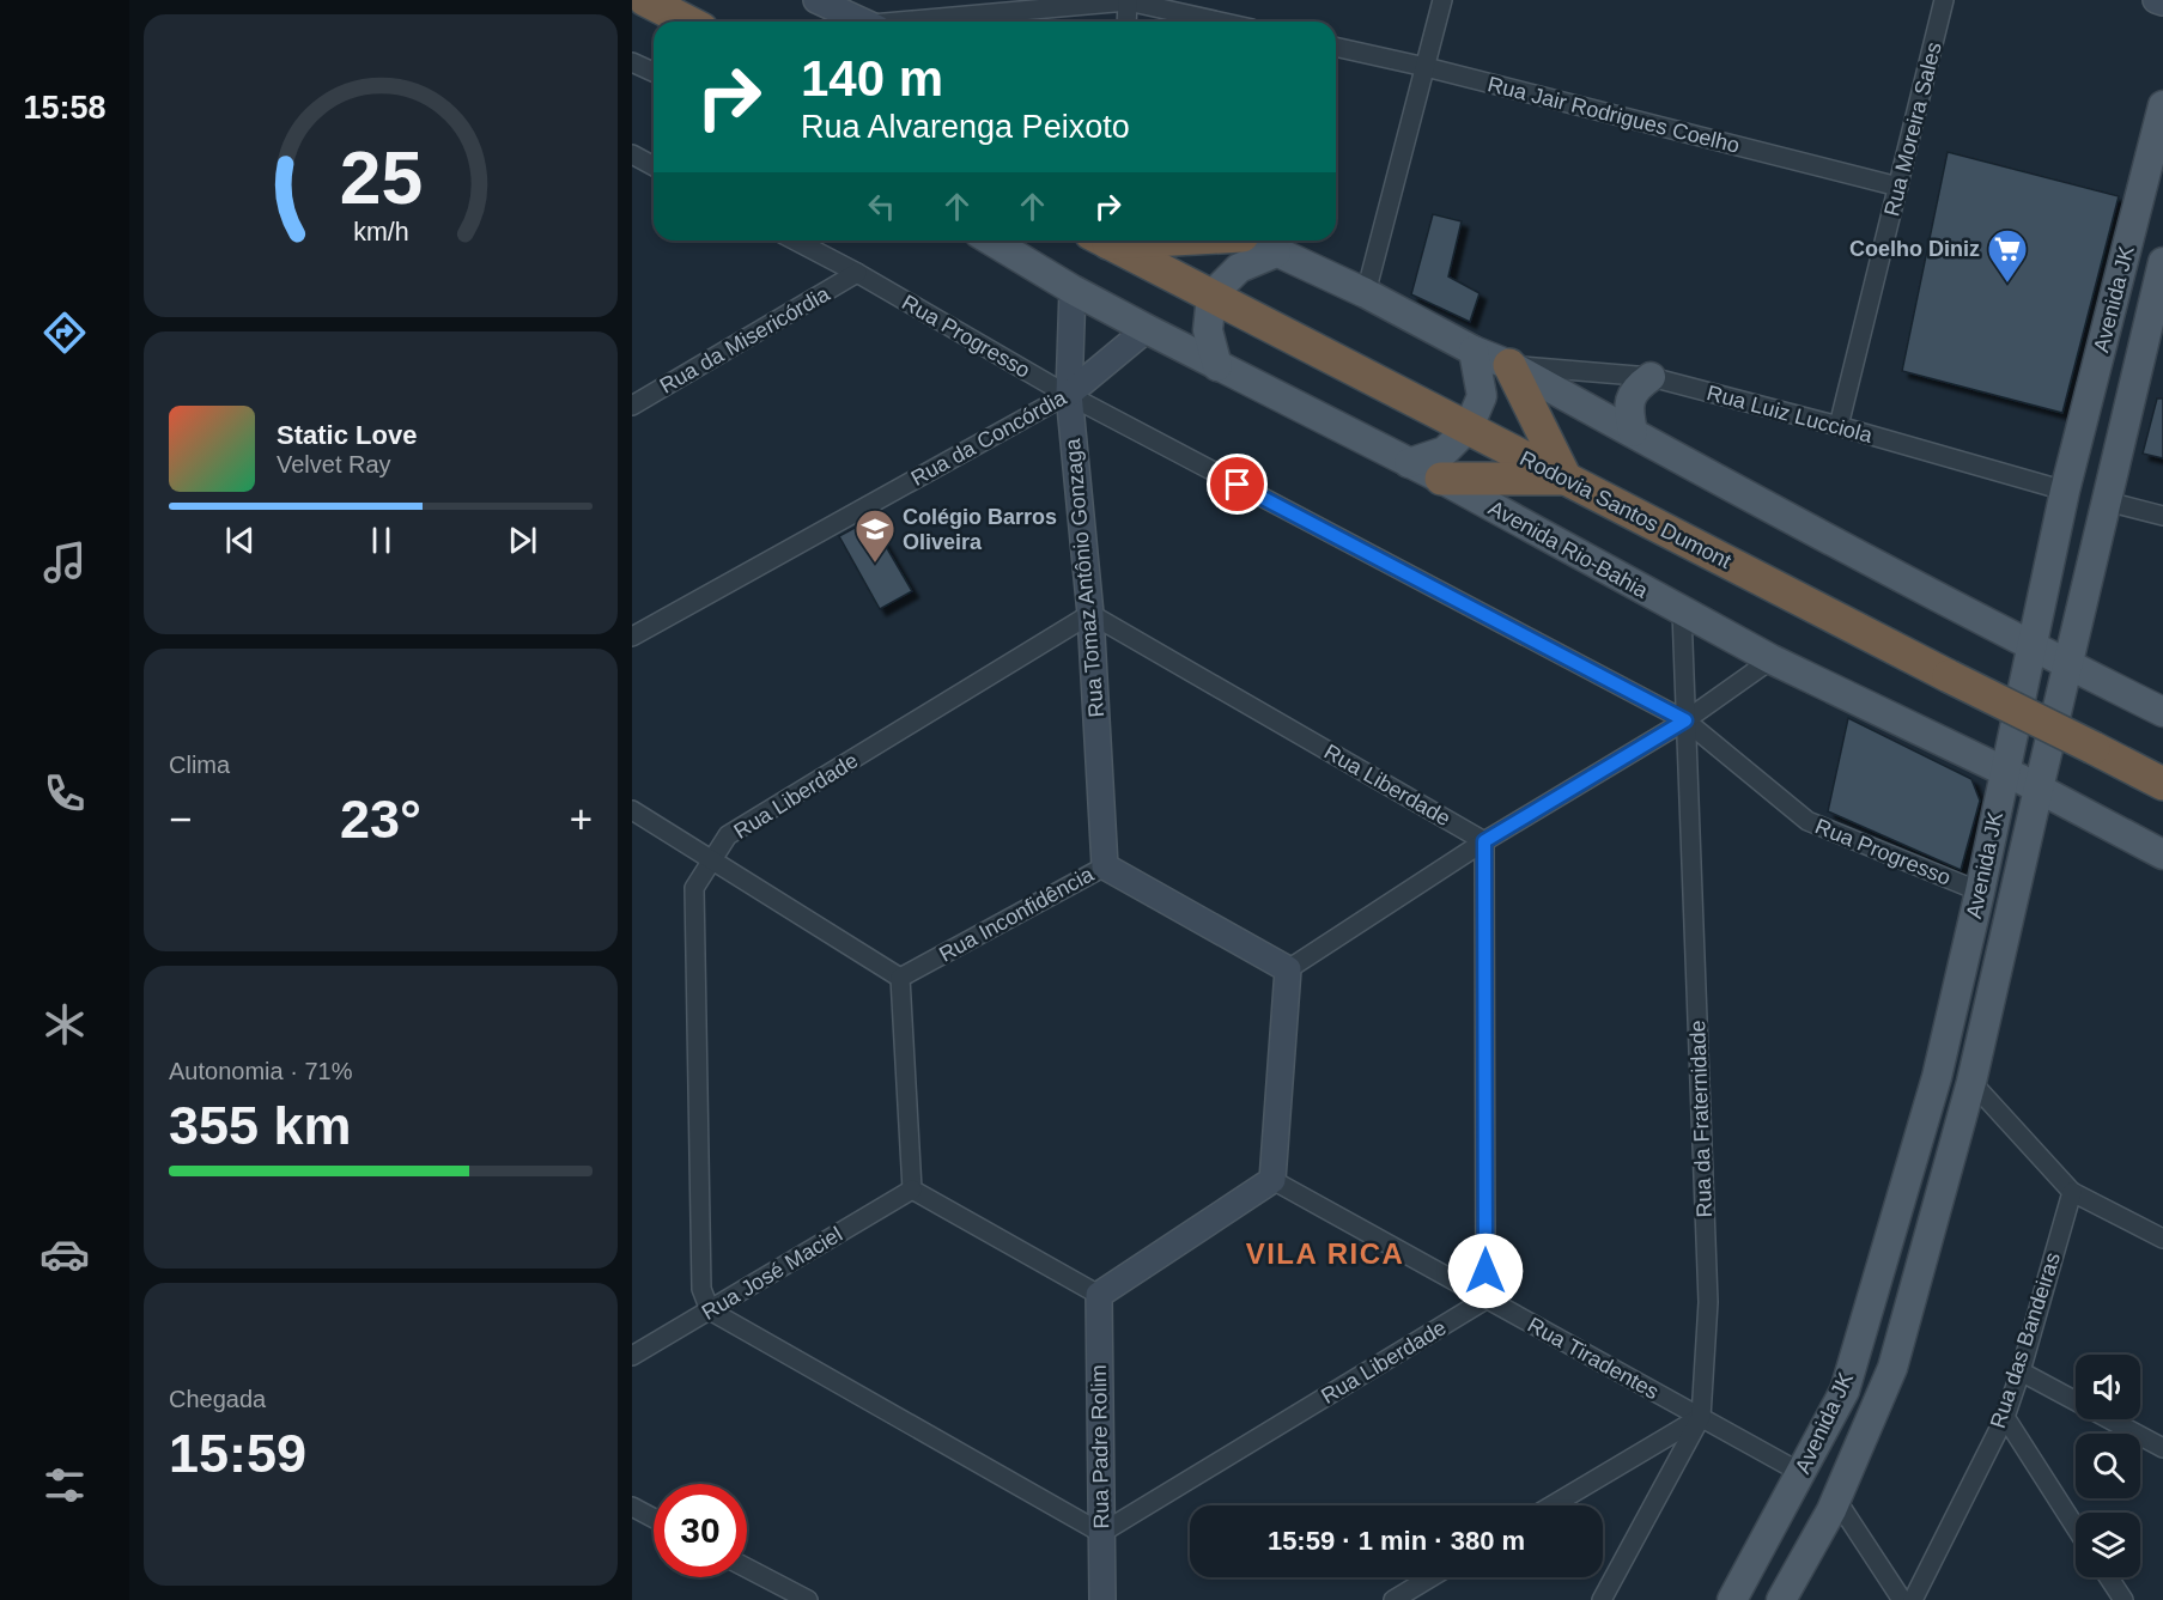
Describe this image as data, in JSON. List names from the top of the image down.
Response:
{
  "streets": {
    "highway": ["Rodovia Santos Dumont"],
    "main road": ["Avenida JK", "Avenida Rio-Bahia"],
    "street": [
      "Rua Jair Rodrigues Coelho",
      "Rua Moreira Sales",
      "Rua Progresso",
      "Rua da Misericórdia",
      "Rua Luiz Lucciola",
      "Rua da Concórdia",
      "Rua Tomaz Antônio Gonzaga",
      "Rua Liberdade",
      "Rua Inconfidência",
      "Rua da Fraternidade",
      "Rua José Maciel",
      "Rua das Bandeiras",
      "Rua Tiradentes",
      "Rua Padre Rolim"
    ]
  },
  "crossings": [
    ["Rua Jair Rodrigues Coelho", "Rua Moreira Sales"],
    ["Rua Moreira Sales", "Rua Luiz Lucciola"],
    ["Avenida JK", "Rua Progresso"],
    ["Avenida JK", "Rua Luiz Lucciola"],
    ["Avenida JK", "Avenida Rio-Bahia"],
    ["Avenida JK", "Rua Tiradentes"],
    ["Rua Progresso", "Rua da Misericórdia"],
    ["Rua Progresso", "Rua da Concórdia"],
    ["Rua Progresso", "Rua Tomaz Antônio Gonzaga"],
    ["Rua Progresso", "Rua da Fraternidade"],
    ["Rua da Concórdia", "Avenida Rio-Bahia"],
    ["Rua da Concórdia", "Rua Tomaz Antônio Gonzaga"],
    ["Avenida Rio-Bahia", "Rua Tomaz Antônio Gonzaga"],
    ["Avenida Rio-Bahia", "Rua da Fraternidade"],
    ["Rua Tomaz Antônio Gonzaga", "Rua Liberdade"],
    ["Rua Tomaz Antônio Gonzaga", "Rua Inconfidência"],
    ["Rua Liberdade", "Rua José Maciel"],
    ["Rua Liberdade", "Rua Tiradentes"],
    ["Rua Liberdade", "Rua Padre Rolim"],
    ["Rua da Fraternidade", "Rua Tiradentes"]
  ],
  "districts": ["VILA RICA"],
  "places": {
    "supermarket": ["Coelho Diniz"],
    "school or university": ["Colégio Barros Oliveira"]
  },
  "page": {
    "tabs": "15:58",
    "turn": ["140 m", "Rua Alvarenga Peixoto"],
    "song": ["Static Love", "Velvet Ray"],
    "tile": [
      "Clima",
      ["Autonomia · 71%", "355 km"],
      ["Chegada", "15:59"]
    ],
    "heat": ["−", "23°", "+"],
    "limit": "30",
    "trip": "15:59 · 1 min · 380 m",
    "gauge": ["25", "km/h"]
  }
}
